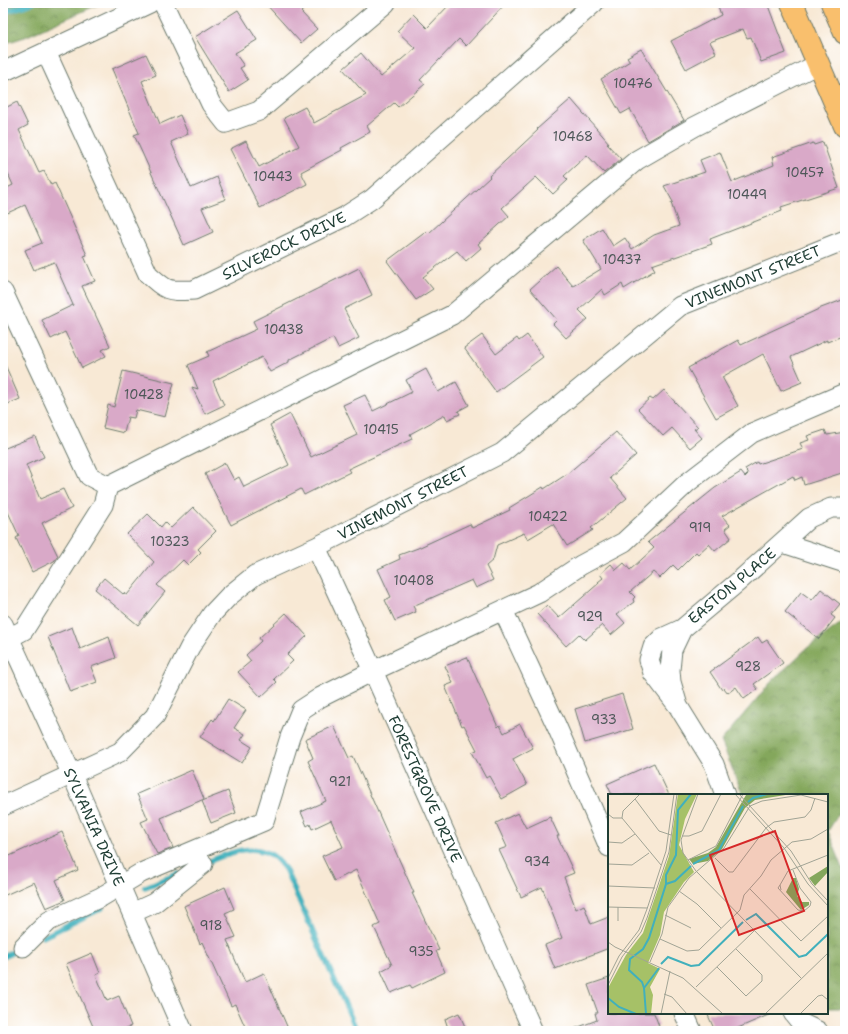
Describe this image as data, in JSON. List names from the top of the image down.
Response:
{
  "streets": {
    "street": [
      "SILVEROCK DRIVE",
      "VINEMONT STREET",
      "EASTON PLACE",
      "FORESTGROVE DRIVE",
      "SYLVANIA DRIVE"
    ]
  },
  "crossings": [
    ["VINEMONT STREET", "FORESTGROVE DRIVE"],
    ["VINEMONT STREET", "SYLVANIA DRIVE"]
  ],
  "house_numbers": [
    "10476",
    "10468",
    "10457",
    "10443",
    "10449",
    "10437",
    "10438",
    "10428",
    "10415",
    "10422",
    "919",
    "10323",
    "10408",
    "929",
    "928",
    "933",
    "921",
    "934",
    "918",
    "935"
  ]
}
